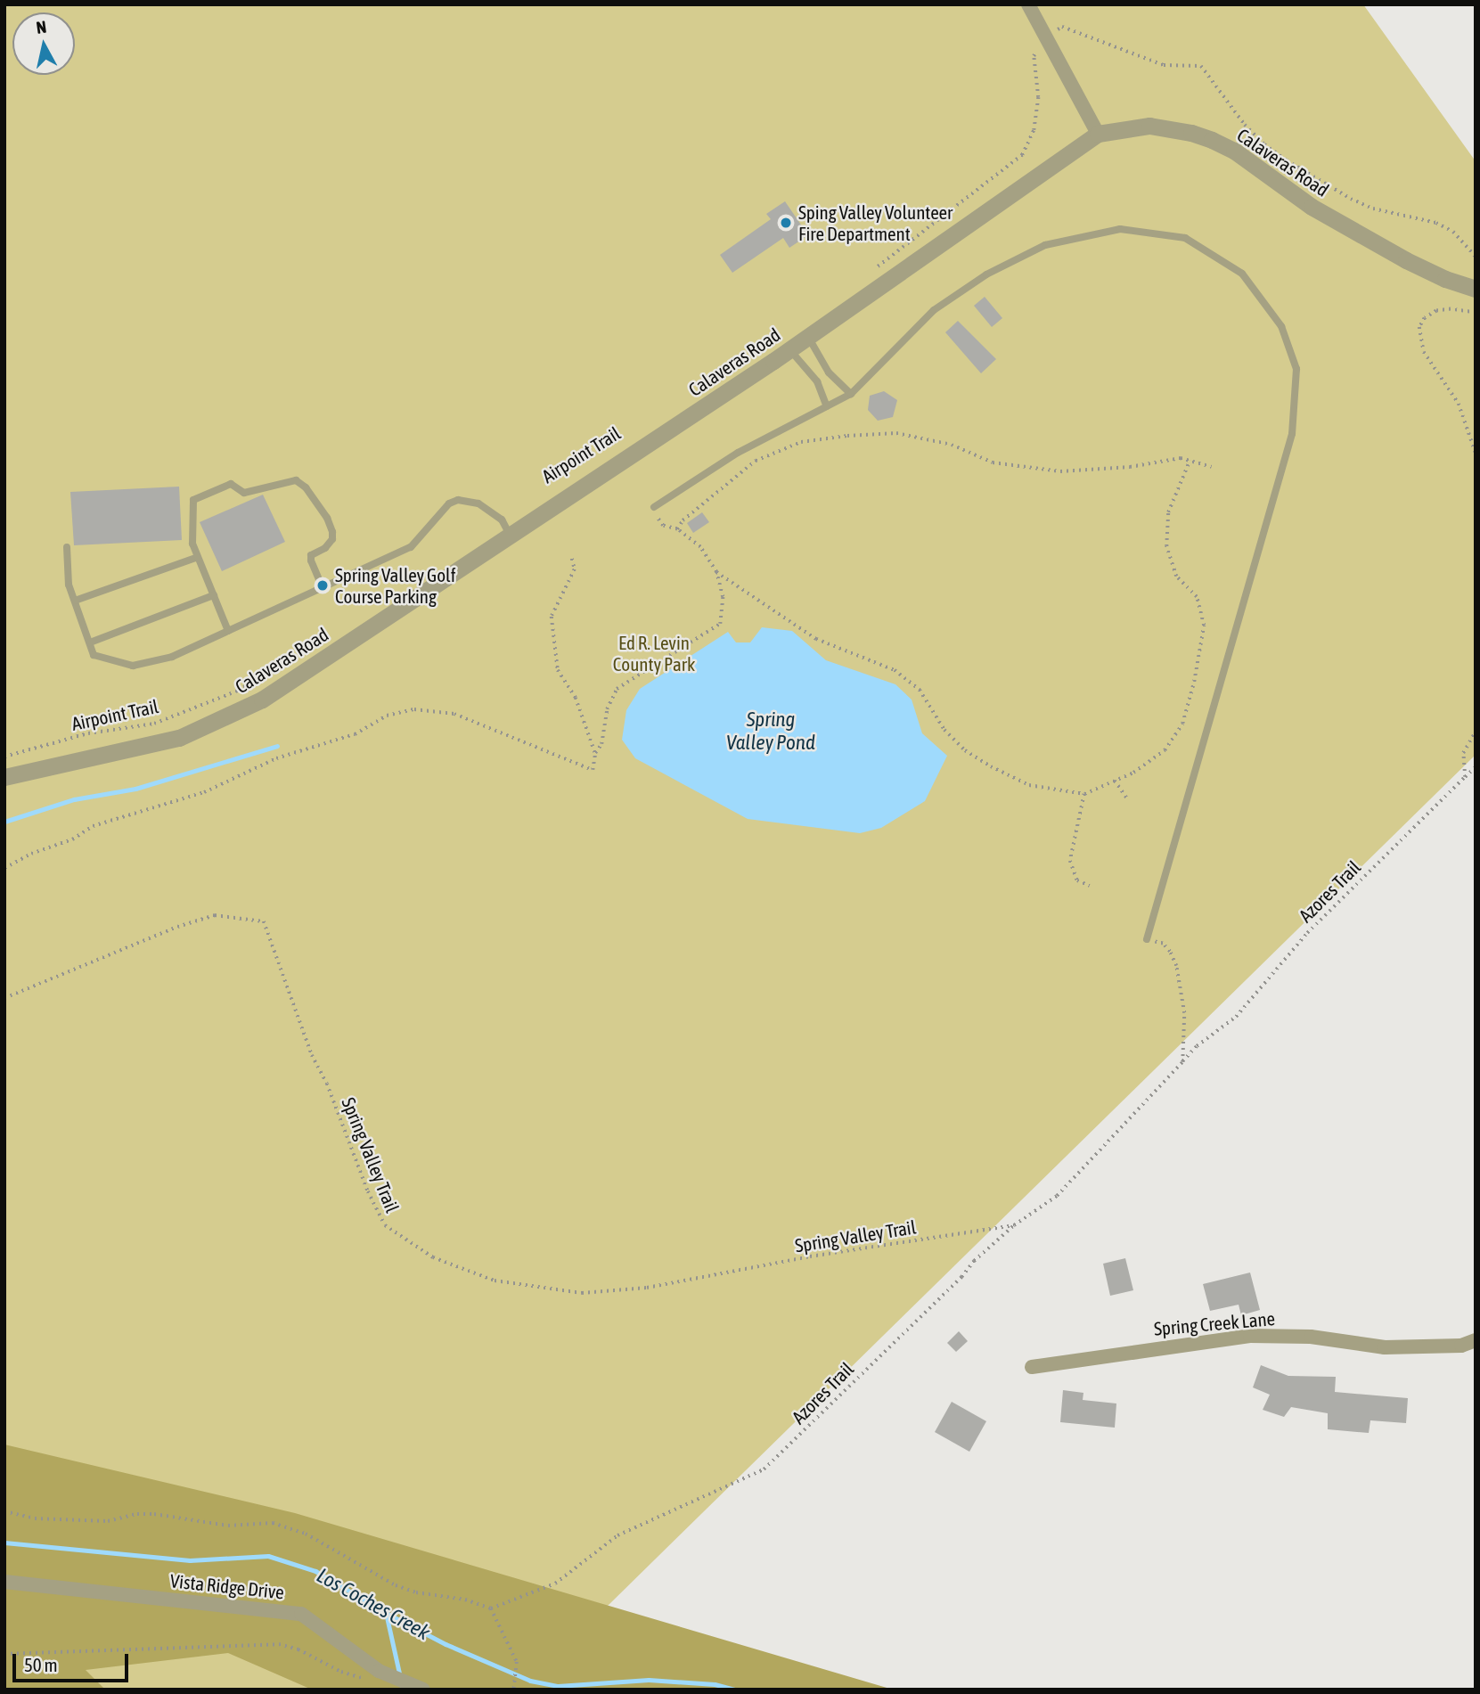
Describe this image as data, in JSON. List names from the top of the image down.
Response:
{
  "streets": {
    "street": ["Calaveras Road", "Spring Creek Lane", "Vista Ridge Drive"],
    "path": ["Airpoint Trail", "Azores Trail", "Spring Valley Trail"]
  },
  "crossings": [
    ["Azores Trail", "Spring Valley Trail"]
  ],
  "water": ["Spring Valley Pond", "Los Coches Creek"],
  "parks": ["Ed R. Levin County Park"],
  "places": ["Sping Valley Volunteer Fire Department", "Spring Valley Golf Course Parking"],
  "scale_bar": "50 m",
  "north": "top"
}
